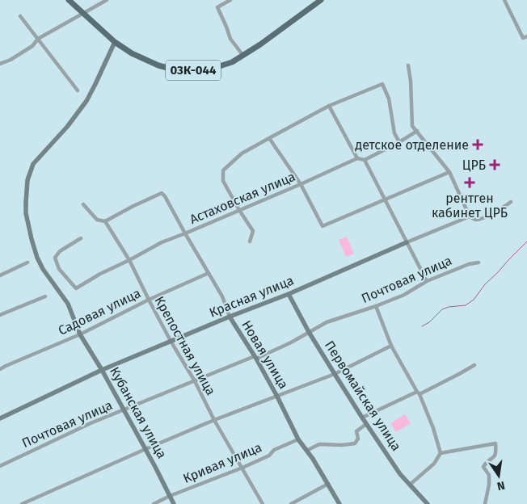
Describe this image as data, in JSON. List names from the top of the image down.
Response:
{
  "streets": {
    "main road": ["03К-044"],
    "street": [
      "Астаховская улица",
      "Почтовая улица",
      "Красная улица",
      "Садовая улица",
      "Крепостная улица",
      "Новая улица",
      "Первомайская улица",
      "Кубанская улица",
      "Кривая улица"
    ]
  },
  "crossings": [
    ["03К-044", "Кубанская улица"],
    ["Астаховская улица", "Крепостная улица"],
    ["Астаховская улица", "Новая улица"],
    ["Почтовая улица", "Крепостная улица"],
    ["Почтовая улица", "Новая улица"],
    ["Почтовая улица", "Первомайская улица"],
    ["Почтовая улица", "Кубанская улица"],
    ["Красная улица", "Крепостная улица"],
    ["Красная улица", "Новая улица"],
    ["Красная улица", "Первомайская улица"],
    ["Красная улица", "Кубанская улица"],
    ["Садовая улица", "Крепостная улица"],
    ["Садовая улица", "Новая улица"],
    ["Садовая улица", "Кубанская улица"],
    ["Крепостная улица", "Новая улица"],
    ["Крепостная улица", "Кривая улица"],
    ["Новая улица", "Кривая улица"],
    ["Кубанская улица", "Кривая улица"]
  ],
  "places": {
    "health": ["детское отделение", "ЦРБ", "рентген кабинет ЦРБ"]
  },
  "north": "bottom"
}
